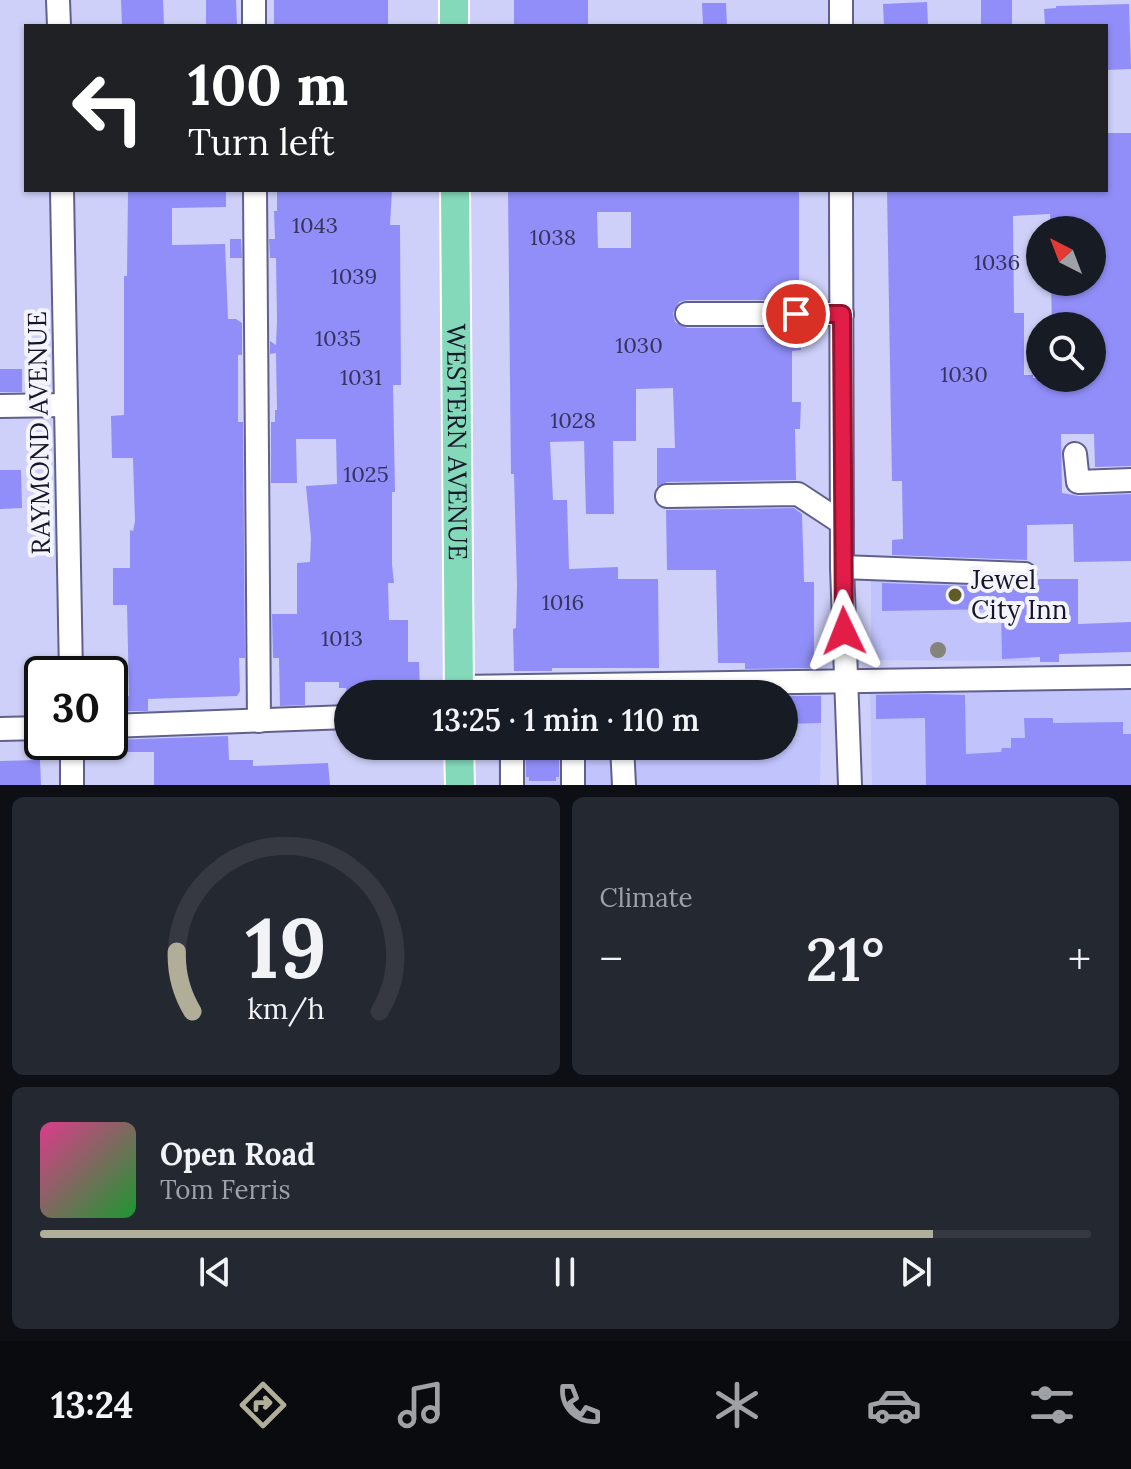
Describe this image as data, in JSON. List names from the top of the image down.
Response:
{
  "streets": {
    "main road": ["WESTERN AVENUE"],
    "street": ["RAYMOND AVENUE"]
  },
  "places": ["Jewel City Inn"],
  "house_numbers": [
    "1043",
    "1038",
    "1036",
    "1039",
    "1035",
    "1030",
    "1030",
    "1031",
    "1028",
    "1025",
    "1016",
    "1013"
  ],
  "north": "top left",
  "page": {
    "turn": ["100 m", "Turn left"],
    "limit": "30",
    "trip": "13:25 · 1 min · 110 m",
    "tile": "Climate",
    "heat": ["−", "21°", "+"],
    "song": ["Open Road", "Tom Ferris"],
    "tabs": "13:24",
    "gauge": ["19", "km/h"]
  }
}
